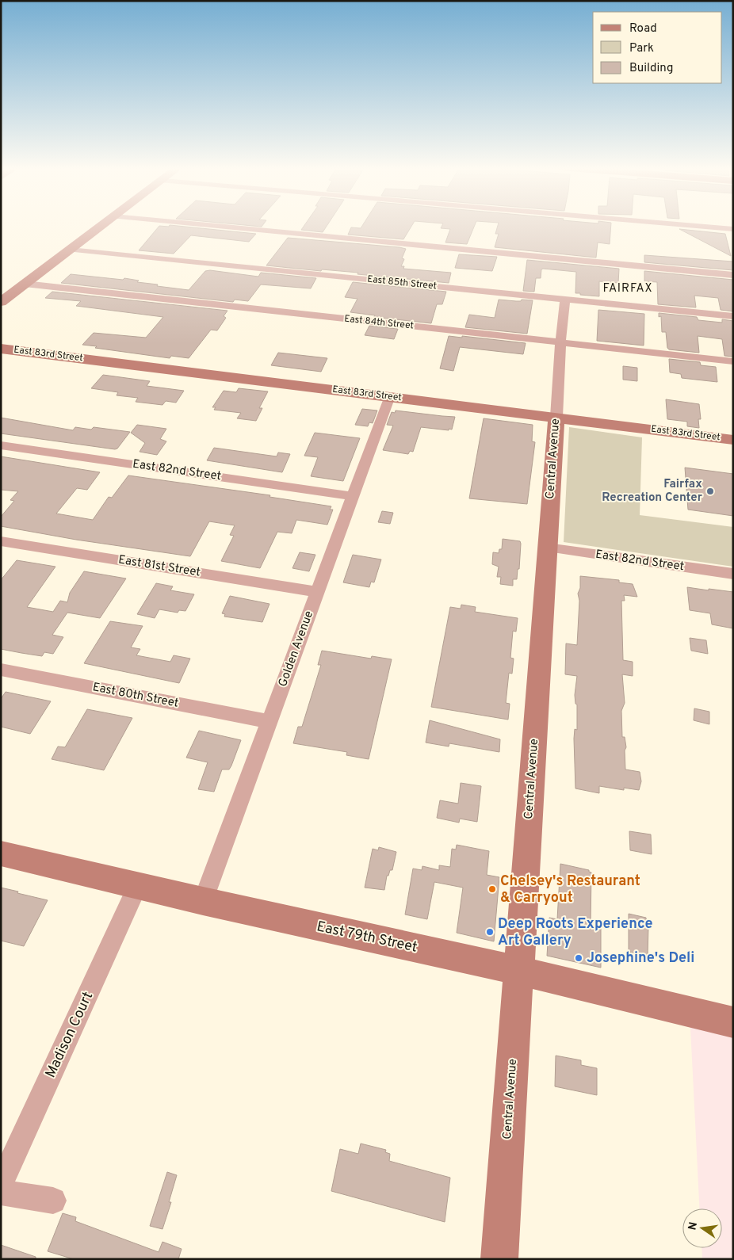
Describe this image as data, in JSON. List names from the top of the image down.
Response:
{
  "streets": {
    "street": [
      "East 85th Street",
      "East 84th Street",
      "East 83rd Street",
      "Central Avenue",
      "East 82nd Street",
      "East 81st Street",
      "Golden Avenue",
      "East 80th Street",
      "East 79th Street",
      "Madison Court"
    ]
  },
  "crossings": [
    ["East 85th Street", "Central Avenue"],
    ["East 84th Street", "Central Avenue"],
    ["East 83rd Street", "Central Avenue"],
    ["East 83rd Street", "Golden Avenue"],
    ["Central Avenue", "East 82nd Street"],
    ["Central Avenue", "East 79th Street"],
    ["East 82nd Street", "Golden Avenue"],
    ["East 81st Street", "Golden Avenue"],
    ["Golden Avenue", "East 80th Street"],
    ["Golden Avenue", "East 79th Street"],
    ["East 79th Street", "Madison Court"]
  ],
  "districts": ["FAIRFAX"],
  "places": [
    "Fairfax Recreation Center",
    "Chelsey's Restaurant & Carryout",
    "Deep Roots Experience Art Gallery",
    "Josephine's Deli"
  ],
  "legend": ["Road", "Park", "Building"],
  "north": "left"
}
